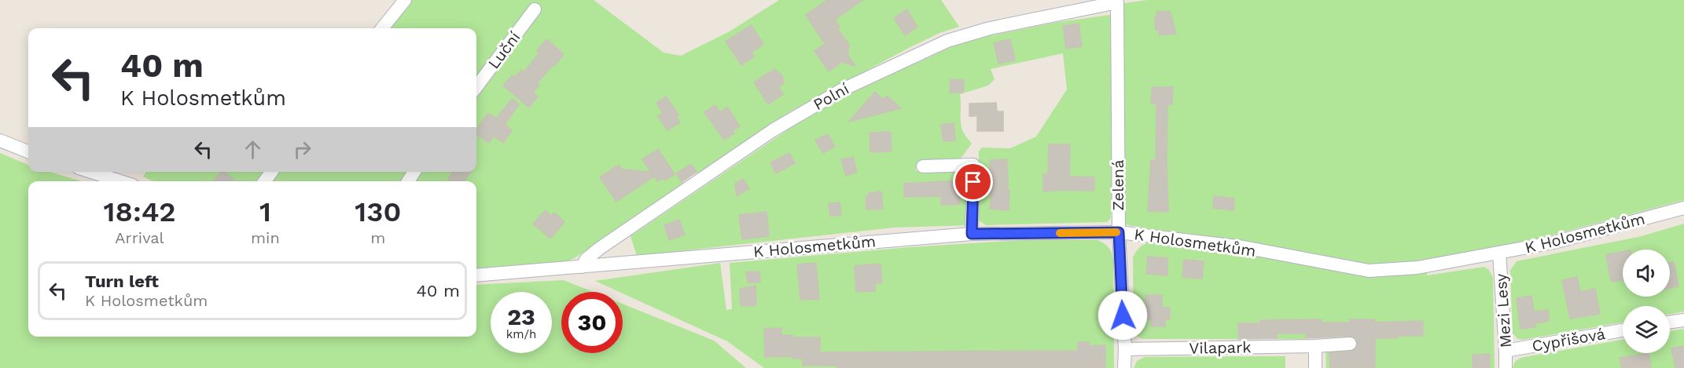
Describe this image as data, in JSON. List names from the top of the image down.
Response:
{
  "streets": {
    "street": [
      "Luční",
      "Polní",
      "Zelená",
      "K Holosmetkům",
      "Mezi Lesy",
      "Cypřišová",
      "Vilapark"
    ]
  },
  "crossings": [
    ["Polní", "Zelená"],
    ["Polní", "K Holosmetkům"],
    ["Zelená", "K Holosmetkům"],
    ["Zelená", "Vilapark"],
    ["K Holosmetkům", "Mezi Lesy"],
    ["Mezi Lesy", "Cypřišová"]
  ],
  "page": {
    "turn": ["40 m", "K Holosmetkům"],
    "eta": [
      "18:42",
      "Arrival",
      "1",
      "min",
      "130",
      "m"
    ],
    "list": [
      {
        "name": "Turn left",
        "note": "K Holosmetkům",
        "value": "40 m"
      }
    ],
    "speed": "23 km/h",
    "limit": "30"
  }
}
